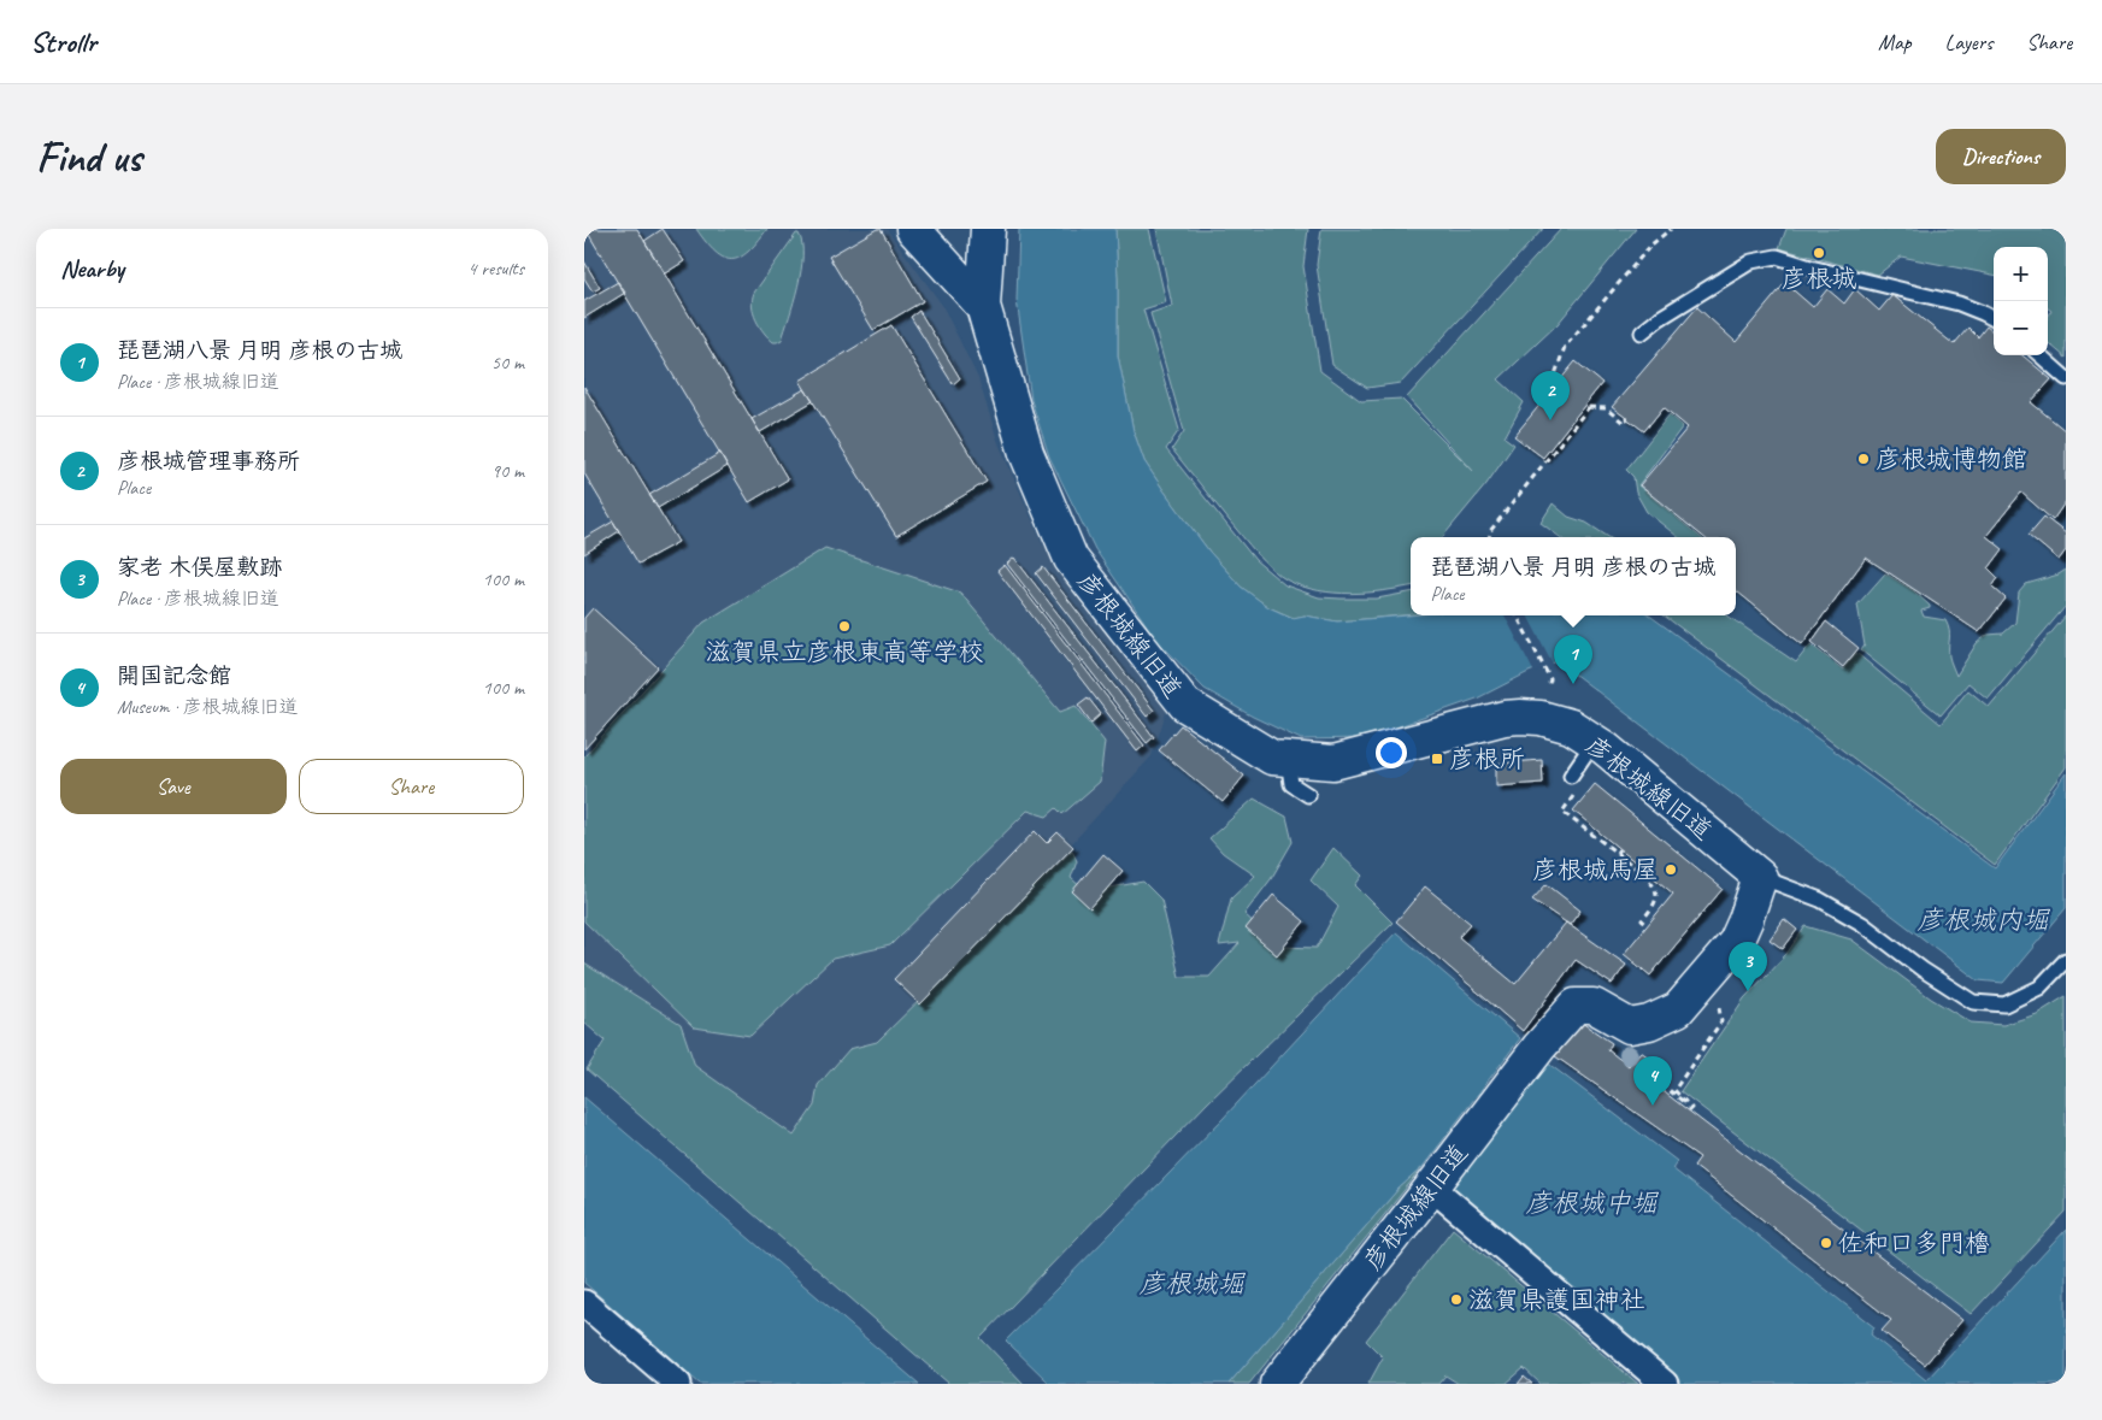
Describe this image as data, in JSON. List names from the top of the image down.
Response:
{
  "streets": {
    "street": ["彦根城線旧道"]
  },
  "water": ["彦根城内堀", "彦根城中堀", "彦根城堀"],
  "places": {
    "other": [
      "彦根城",
      "彦根城博物館",
      "滋賀県立彦根東高等学校",
      "彦根城馬屋",
      "佐和口多門櫓",
      "滋賀県護国神社"
    ],
    "transit": ["彦根所"]
  },
  "page": {
    "header": "Strollr",
    "nav": ["Map", "Layers", "Share"],
    "buttons": [
      "Directions",
      ["Save", "Share"]
    ],
    "title": "Find us",
    "heading": ["Nearby", "4 results"],
    "map_buttons": ["+", "−"],
    "list": [
      {
        "mark": "1",
        "name": "琵琶湖八景 月明 彦根の古城",
        "note": "Place · 彦根城線旧道",
        "value": "50 m"
      },
      {
        "mark": "2",
        "name": "彦根城管理事務所",
        "note": "Place",
        "value": "90 m"
      },
      {
        "mark": "3",
        "name": "家老 木俣屋敷跡",
        "note": "Place · 彦根城線旧道",
        "value": "100 m"
      },
      {
        "mark": "4",
        "name": "開国記念館",
        "note": "Museum · 彦根城線旧道",
        "value": "100 m"
      }
    ],
    "pins": [
      "2",
      "1",
      "3",
      "4"
    ],
    "popup": ["琵琶湖八景 月明 彦根の古城", "Place"]
  }
}
